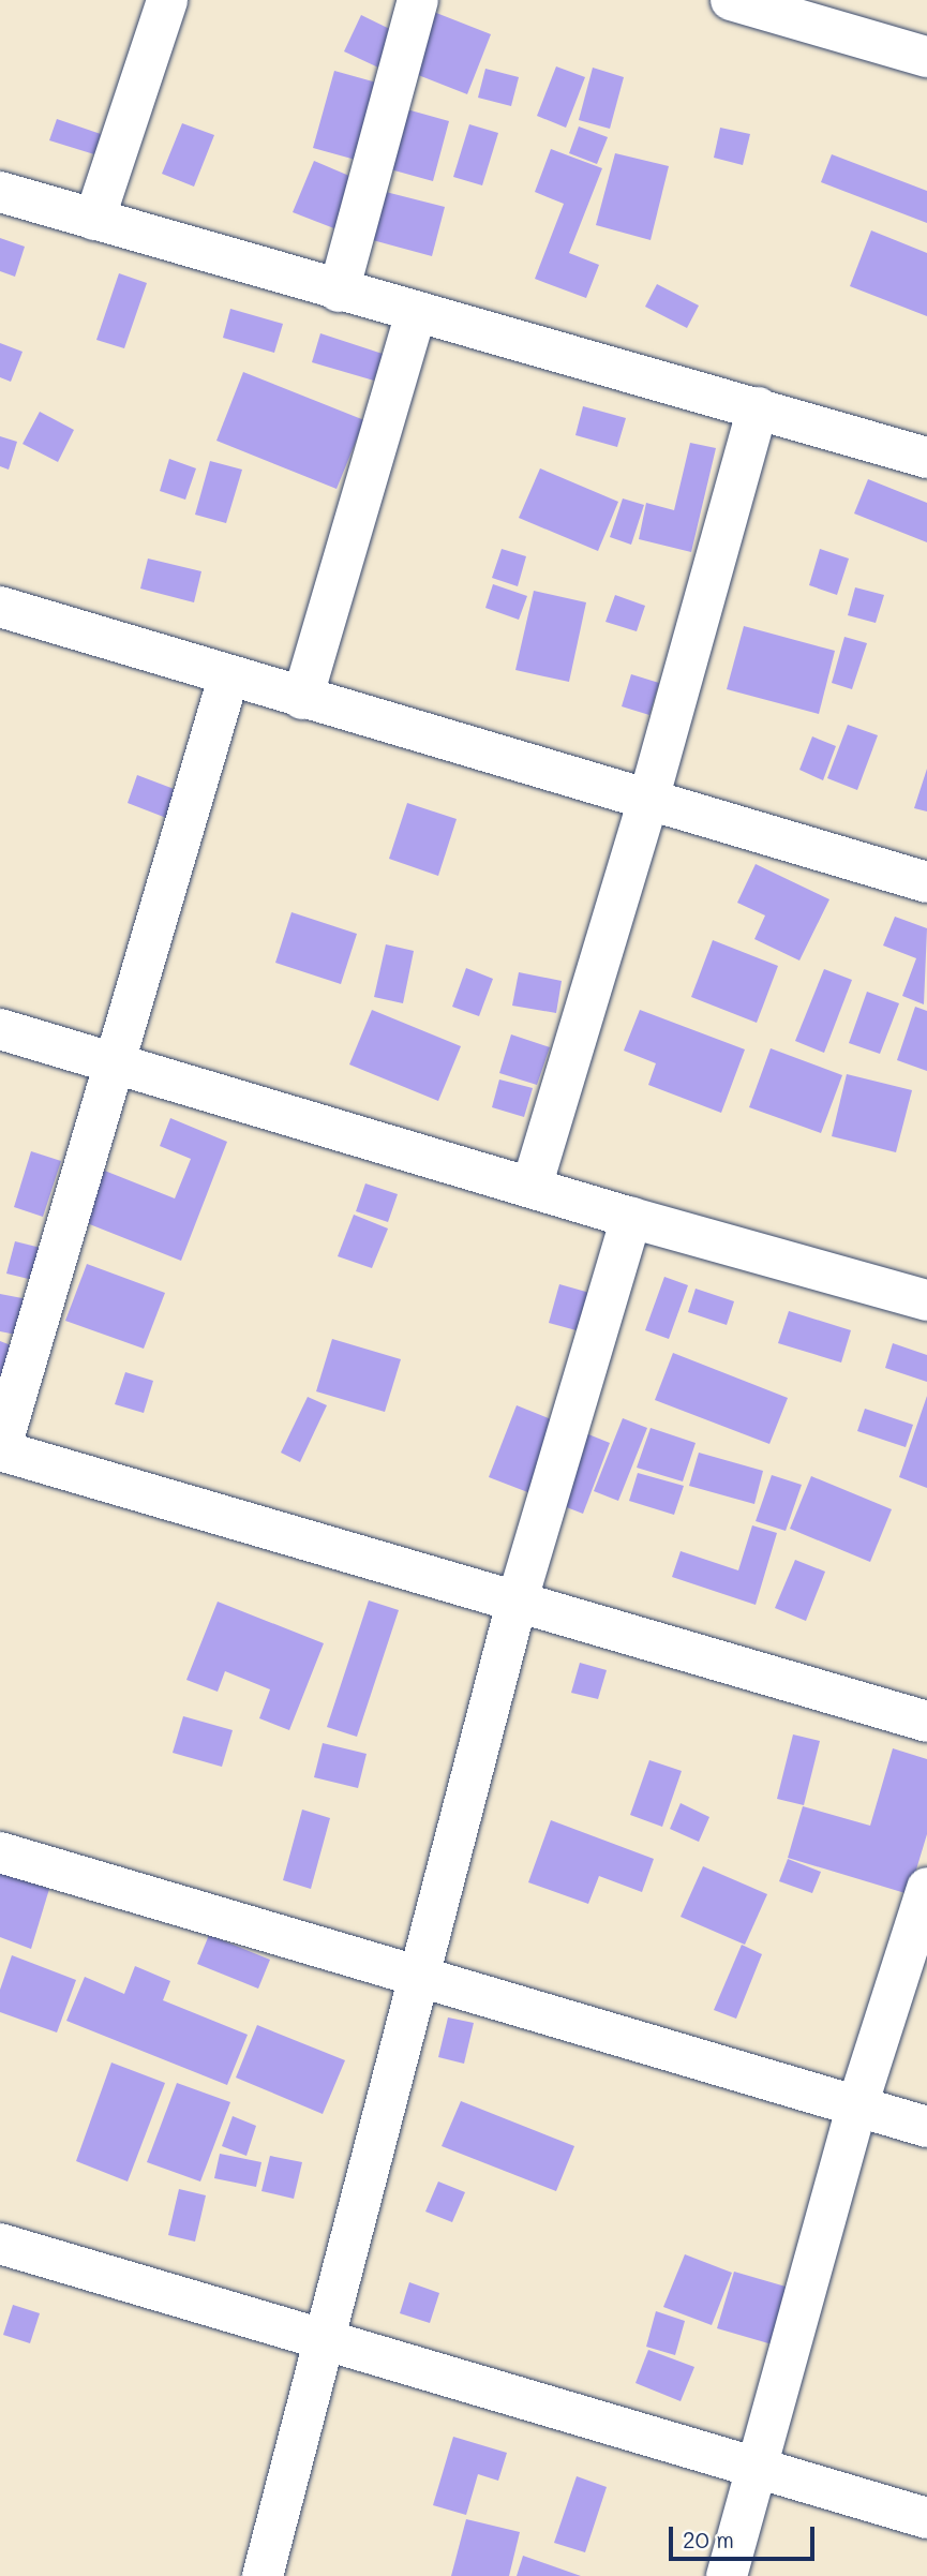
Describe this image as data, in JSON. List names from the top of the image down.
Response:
{
  "scale_bar": "20 m"
}
